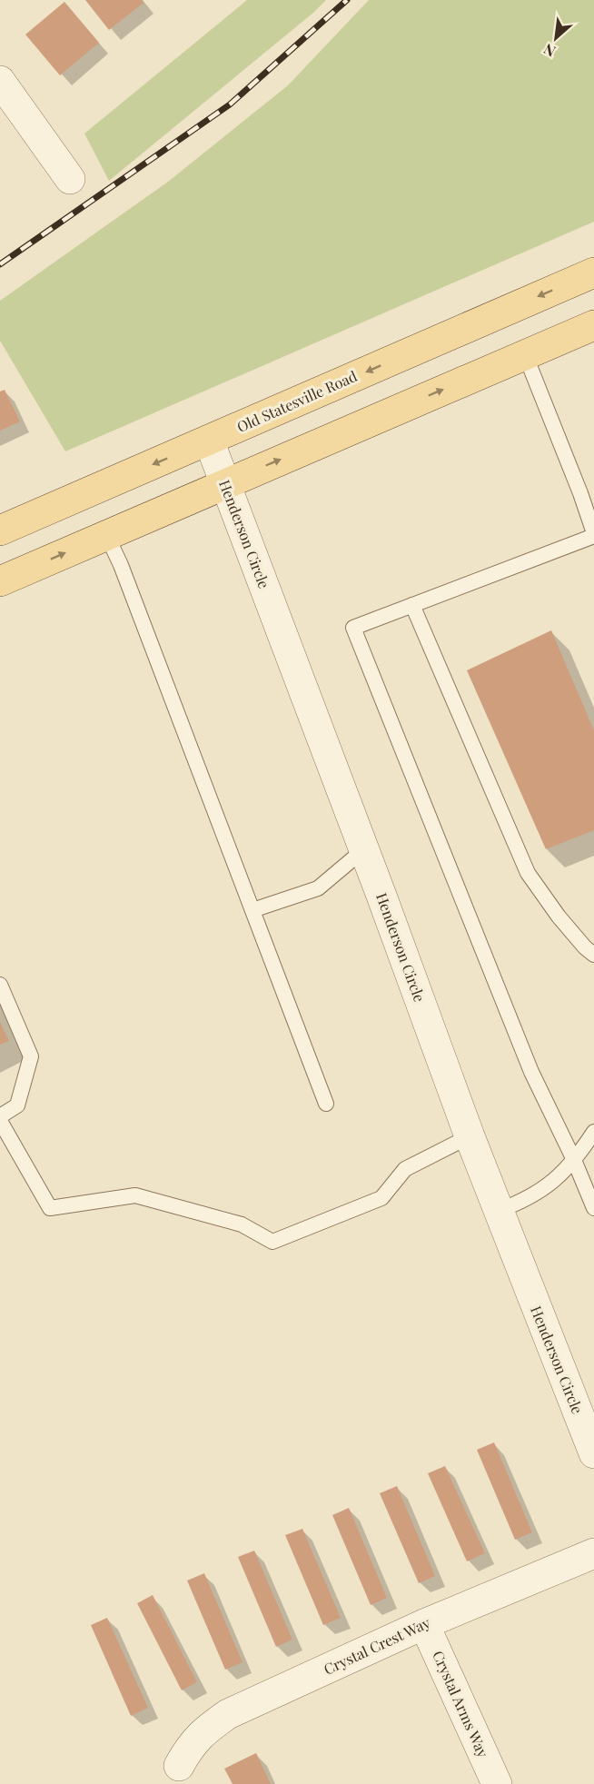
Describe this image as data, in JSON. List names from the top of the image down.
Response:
{
  "streets": {
    "main road": ["Old Statesville Road"],
    "street": ["Henderson Circle", "Crystal Crest Way", "Crystal Arms Way"]
  },
  "crossings": [
    ["Old Statesville Road", "Henderson Circle"],
    ["Crystal Crest Way", "Crystal Arms Way"]
  ],
  "north": "bottom left"
}
